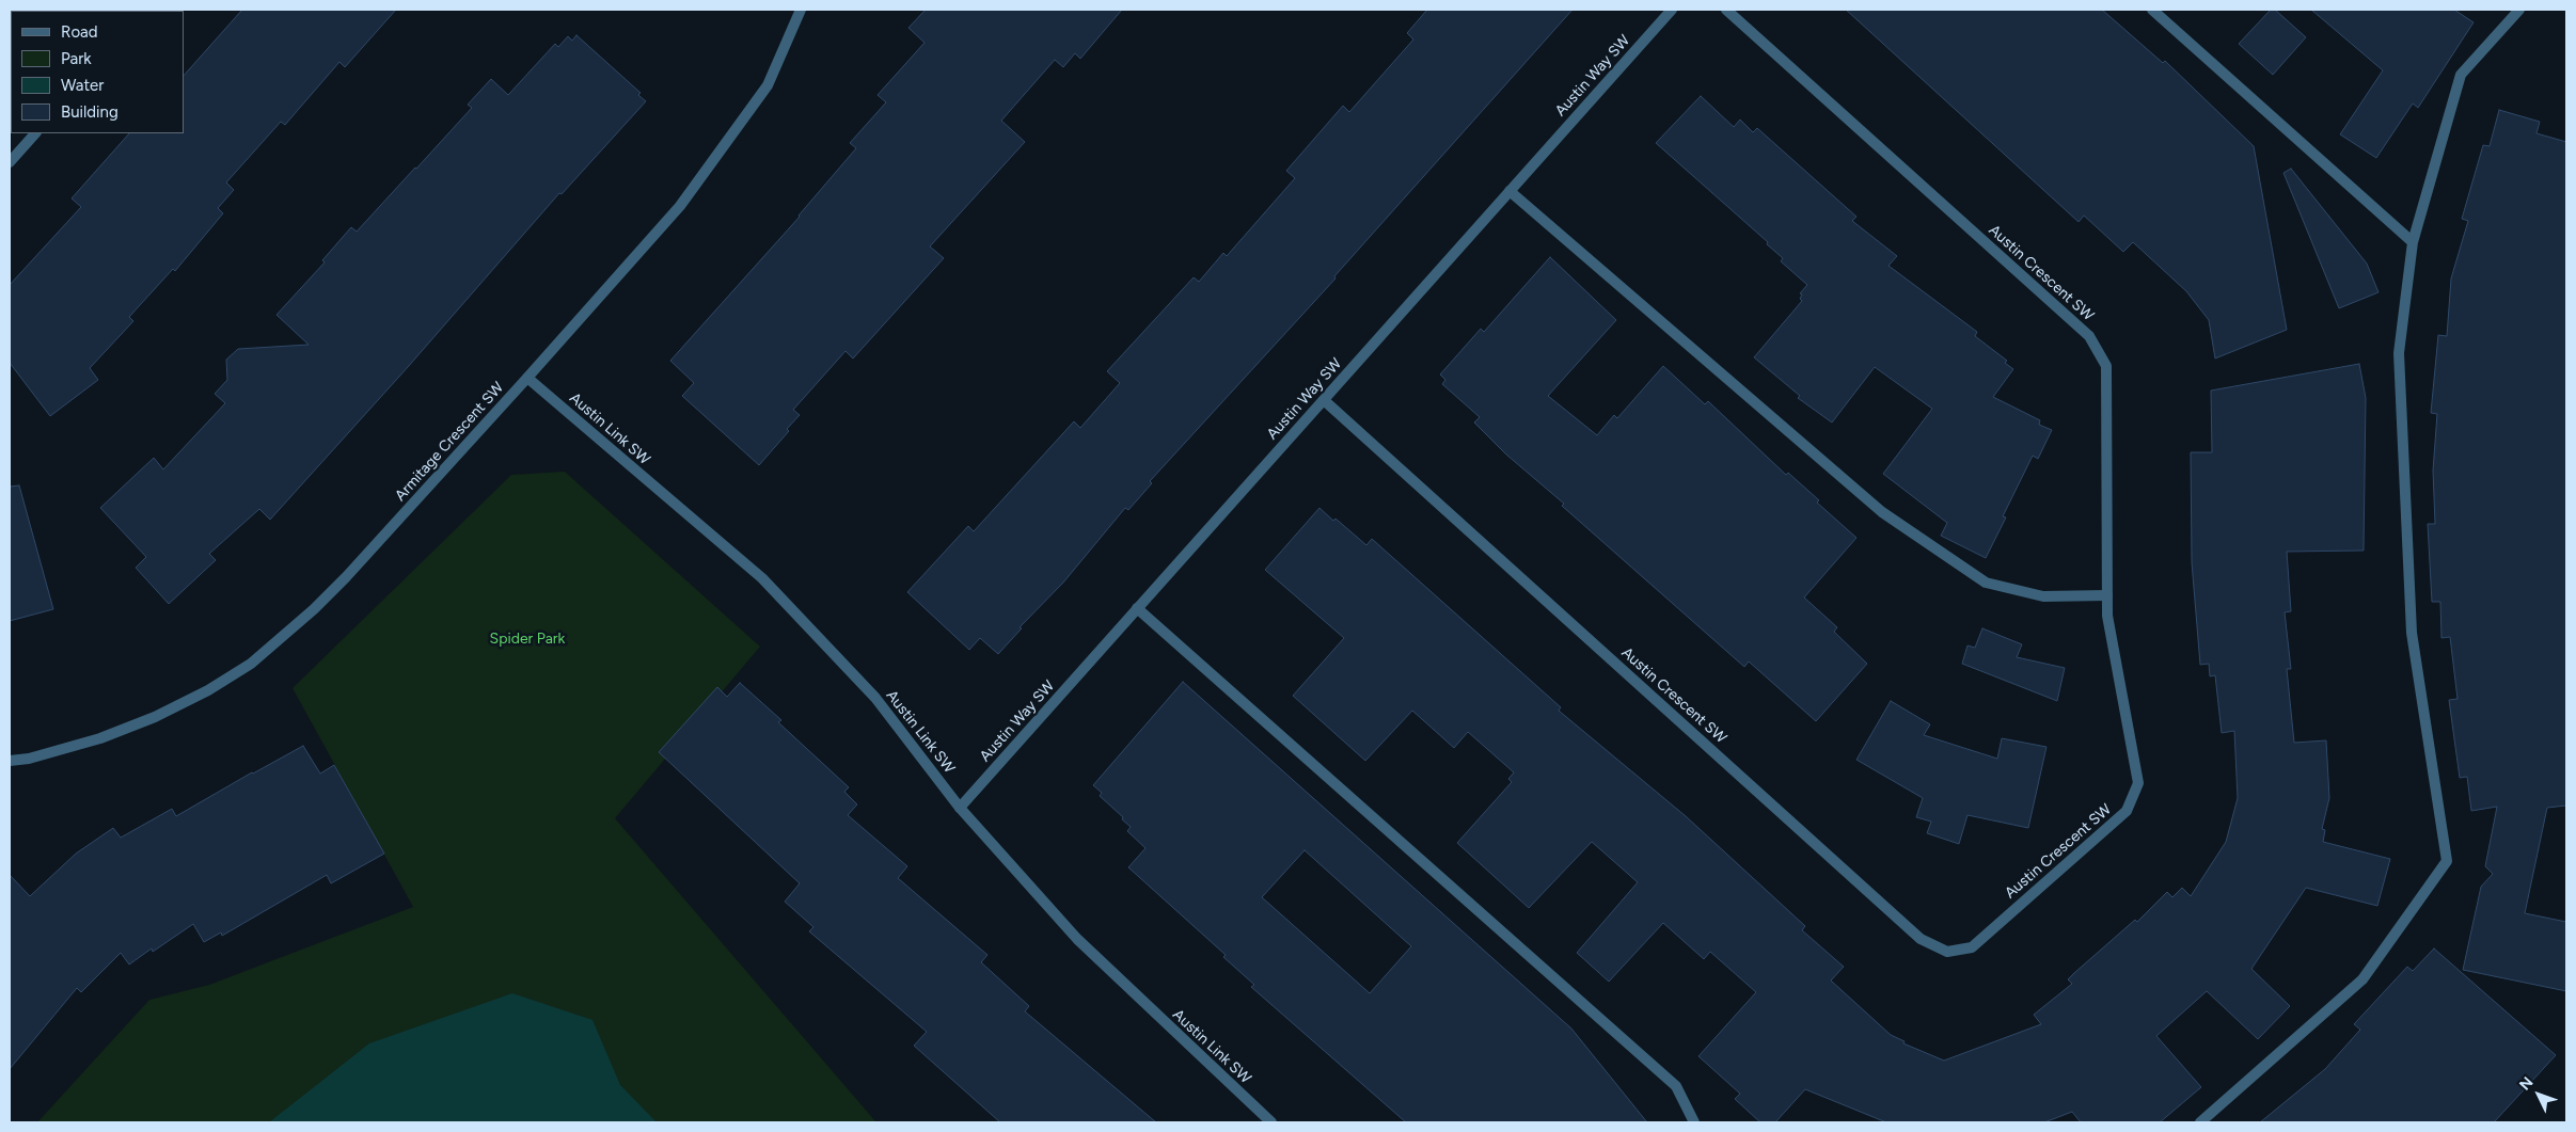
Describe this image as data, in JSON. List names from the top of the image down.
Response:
{
  "streets": {
    "street": [
      "Austin Way SW",
      "Austin Crescent SW",
      "Austin Link SW",
      "Armitage Crescent SW"
    ]
  },
  "crossings": [
    ["Austin Way SW", "Austin Crescent SW"],
    ["Austin Way SW", "Austin Link SW"],
    ["Austin Link SW", "Armitage Crescent SW"]
  ],
  "parks": ["Spider Park"],
  "legend": [
    "Road",
    "Park",
    "Water",
    "Building"
  ],
  "north": "top left"
}
